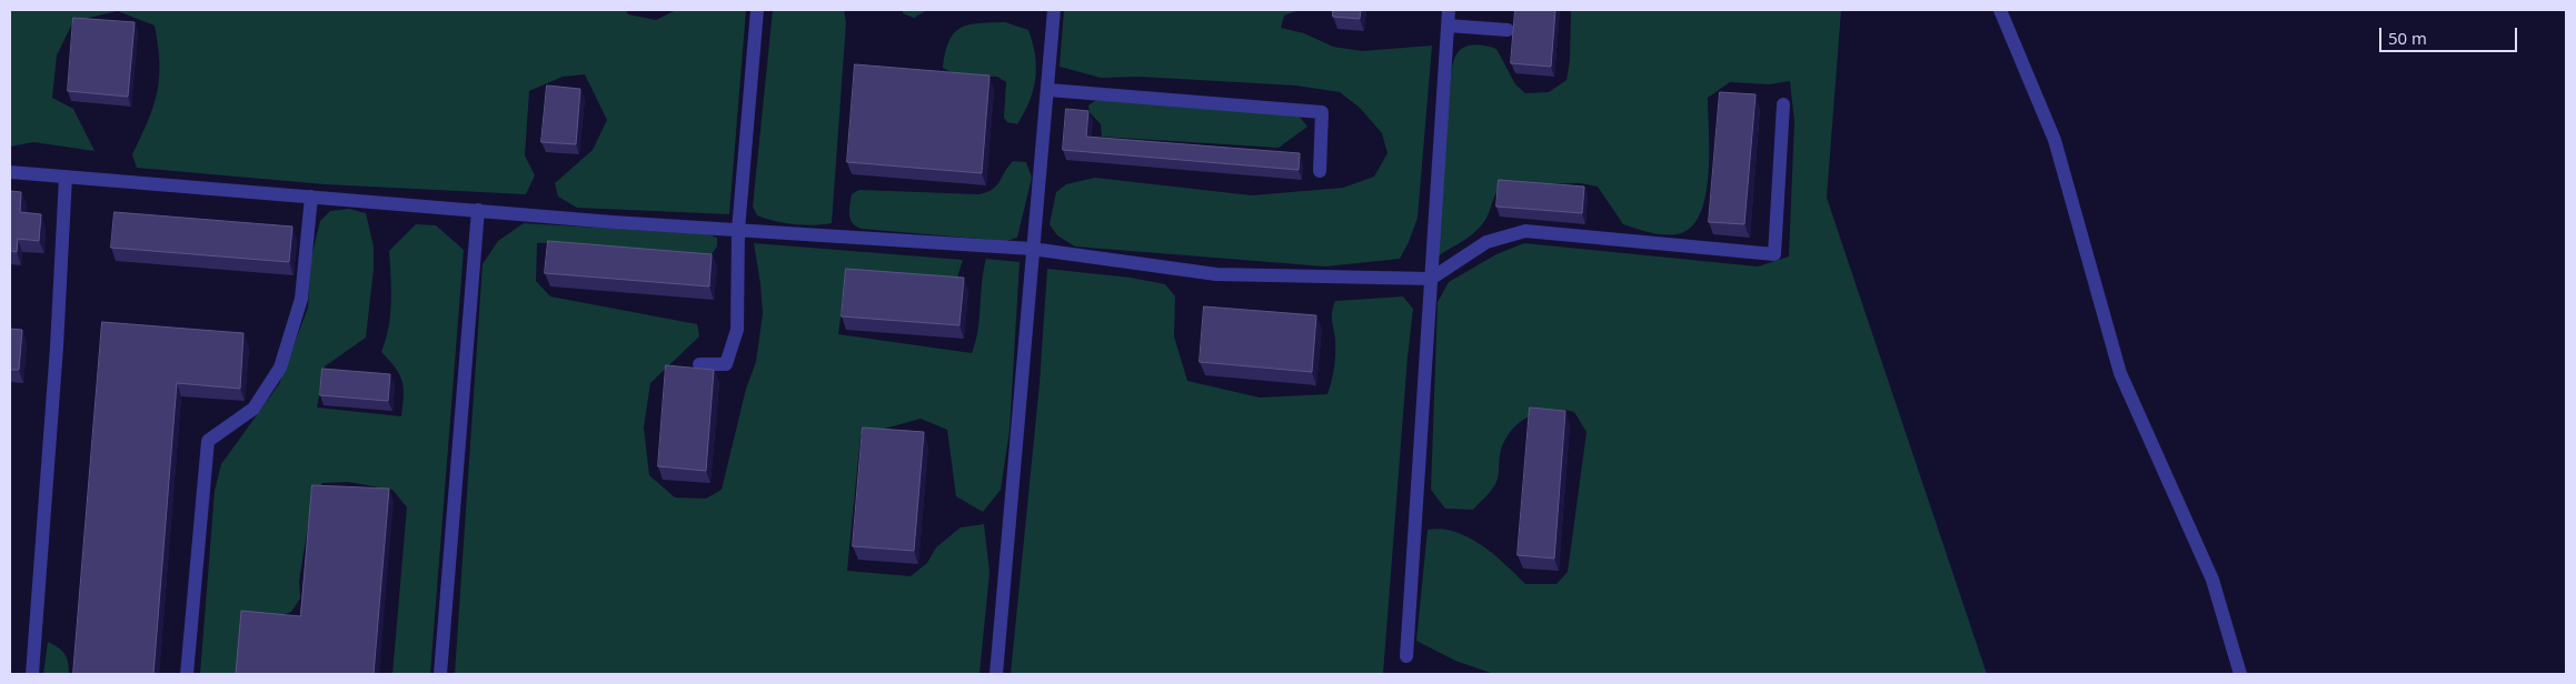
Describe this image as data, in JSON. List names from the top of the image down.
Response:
{
  "scale_bar": "50 m"
}
